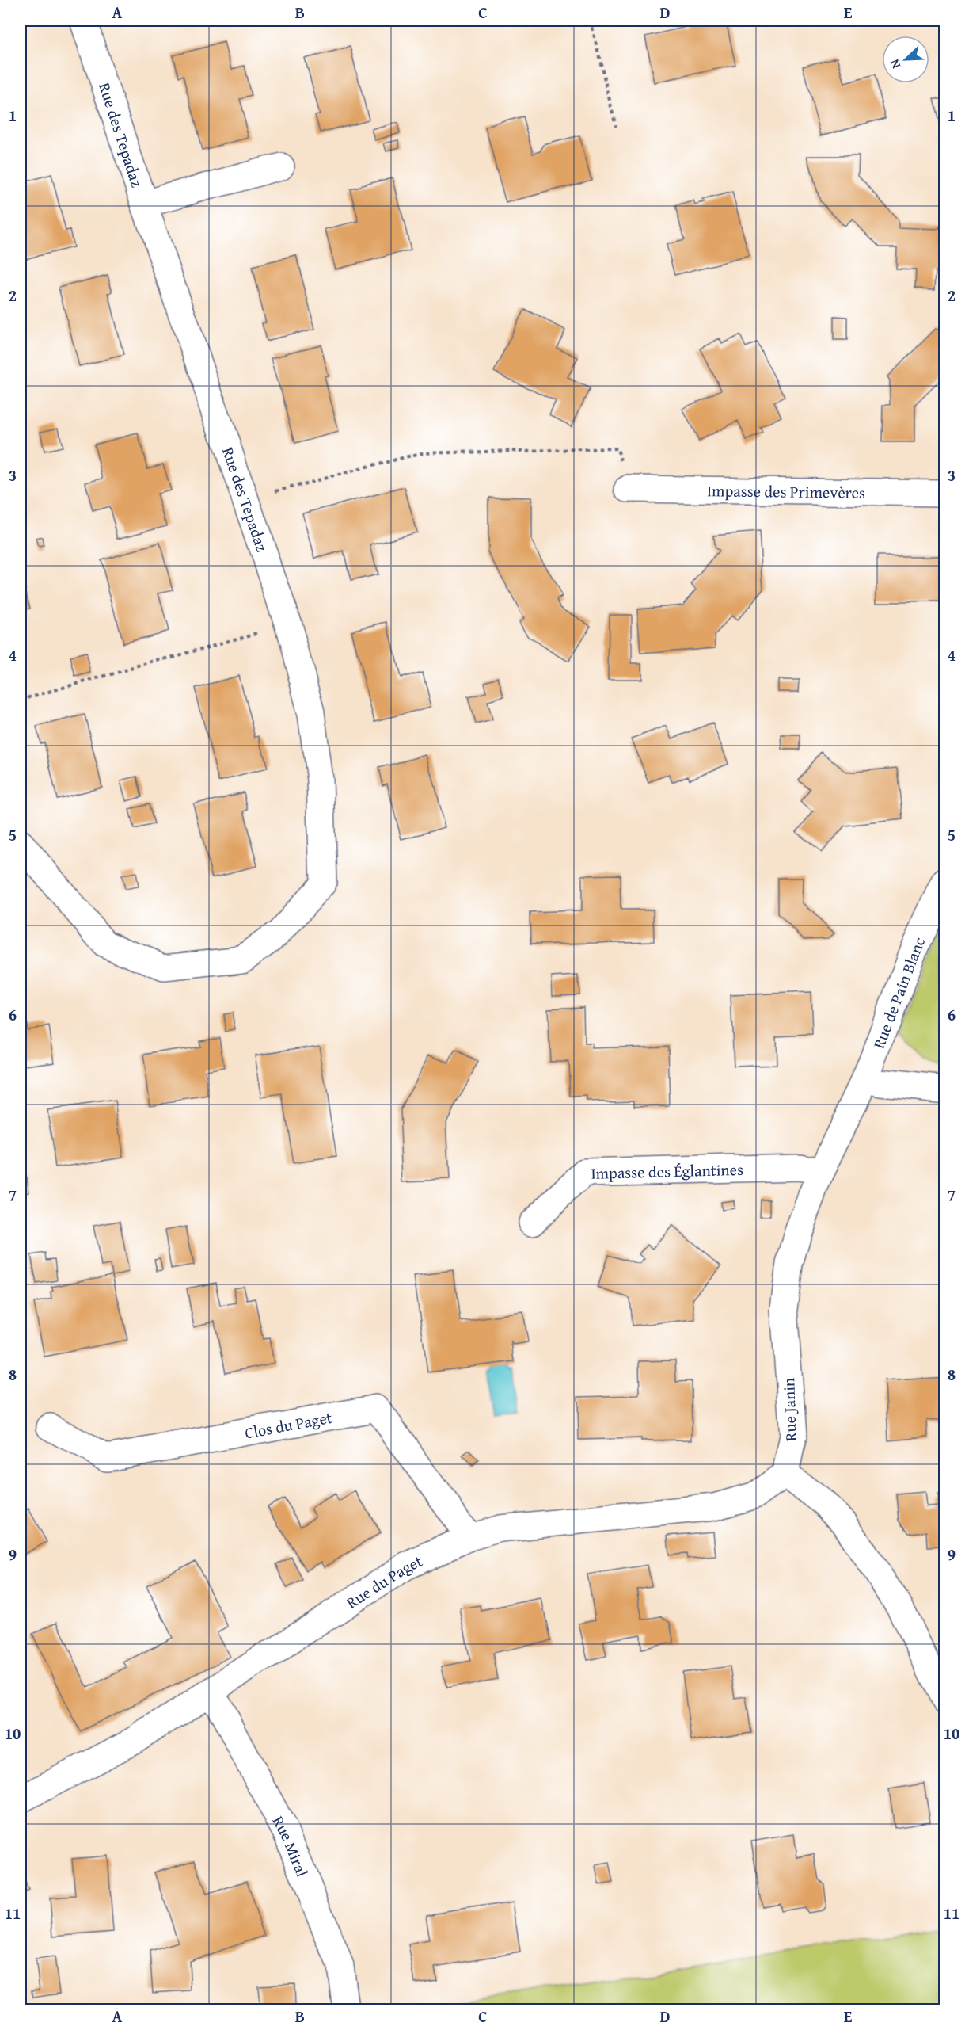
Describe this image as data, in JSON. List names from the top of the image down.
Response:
{
  "streets": {
    "street": [
      "Rue des Tepadaz",
      "Impasse des Primevères",
      "Rue de Pain Blanc",
      "Impasse des Églantines",
      "Rue Janin",
      "Clos du Paget",
      "Rue du Paget",
      "Rue Miral"
    ]
  },
  "crossings": [
    ["Rue de Pain Blanc", "Rue Janin"],
    ["Impasse des Églantines", "Rue Janin"],
    ["Rue Janin", "Rue du Paget"],
    ["Clos du Paget", "Rue du Paget"],
    ["Rue du Paget", "Rue Miral"]
  ],
  "north": "bottom left",
  "grid": {
    "columns": [
      "A",
      "B",
      "C",
      "D",
      "E"
    ],
    "rows": [
      "1",
      "2",
      "3",
      "4",
      "5",
      "6",
      "7",
      "8",
      "9",
      "10",
      "11"
    ]
  }
}
